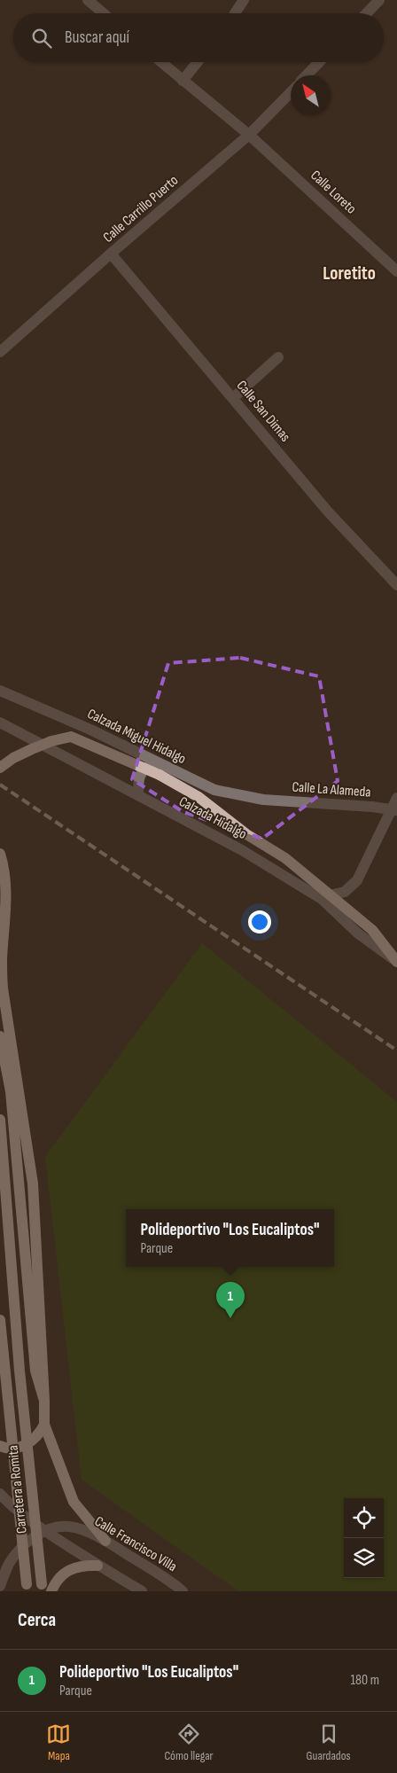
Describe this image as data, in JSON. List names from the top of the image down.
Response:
{
  "streets": {
    "main road": ["Carretera a Romita"],
    "street": [
      "Calle Loreto",
      "Calle Carrillo Puerto",
      "Calle San Dimas",
      "Calzada Miguel Hidalgo",
      "Calle La Alameda",
      "Calzada Hidalgo",
      "Calle Francisco Villa"
    ]
  },
  "crossings": [
    ["Calle Loreto", "Calle Carrillo Puerto"],
    ["Calle Carrillo Puerto", "Calle San Dimas"],
    ["Calzada Miguel Hidalgo", "Calle La Alameda"]
  ],
  "districts": ["Loretito"],
  "north": "top left",
  "page": {
    "search": "Buscar aquí",
    "popup": ["Polideportivo \"Los Eucaliptos\"", "Parque"],
    "pins": "1",
    "heading": "Cerca",
    "list": [
      {
        "mark": "1",
        "name": "Polideportivo \"Los Eucaliptos\"",
        "note": "Parque",
        "value": "180 m"
      }
    ],
    "nav": ["Mapa", "Cómo llegar", "Guardados"]
  }
}
